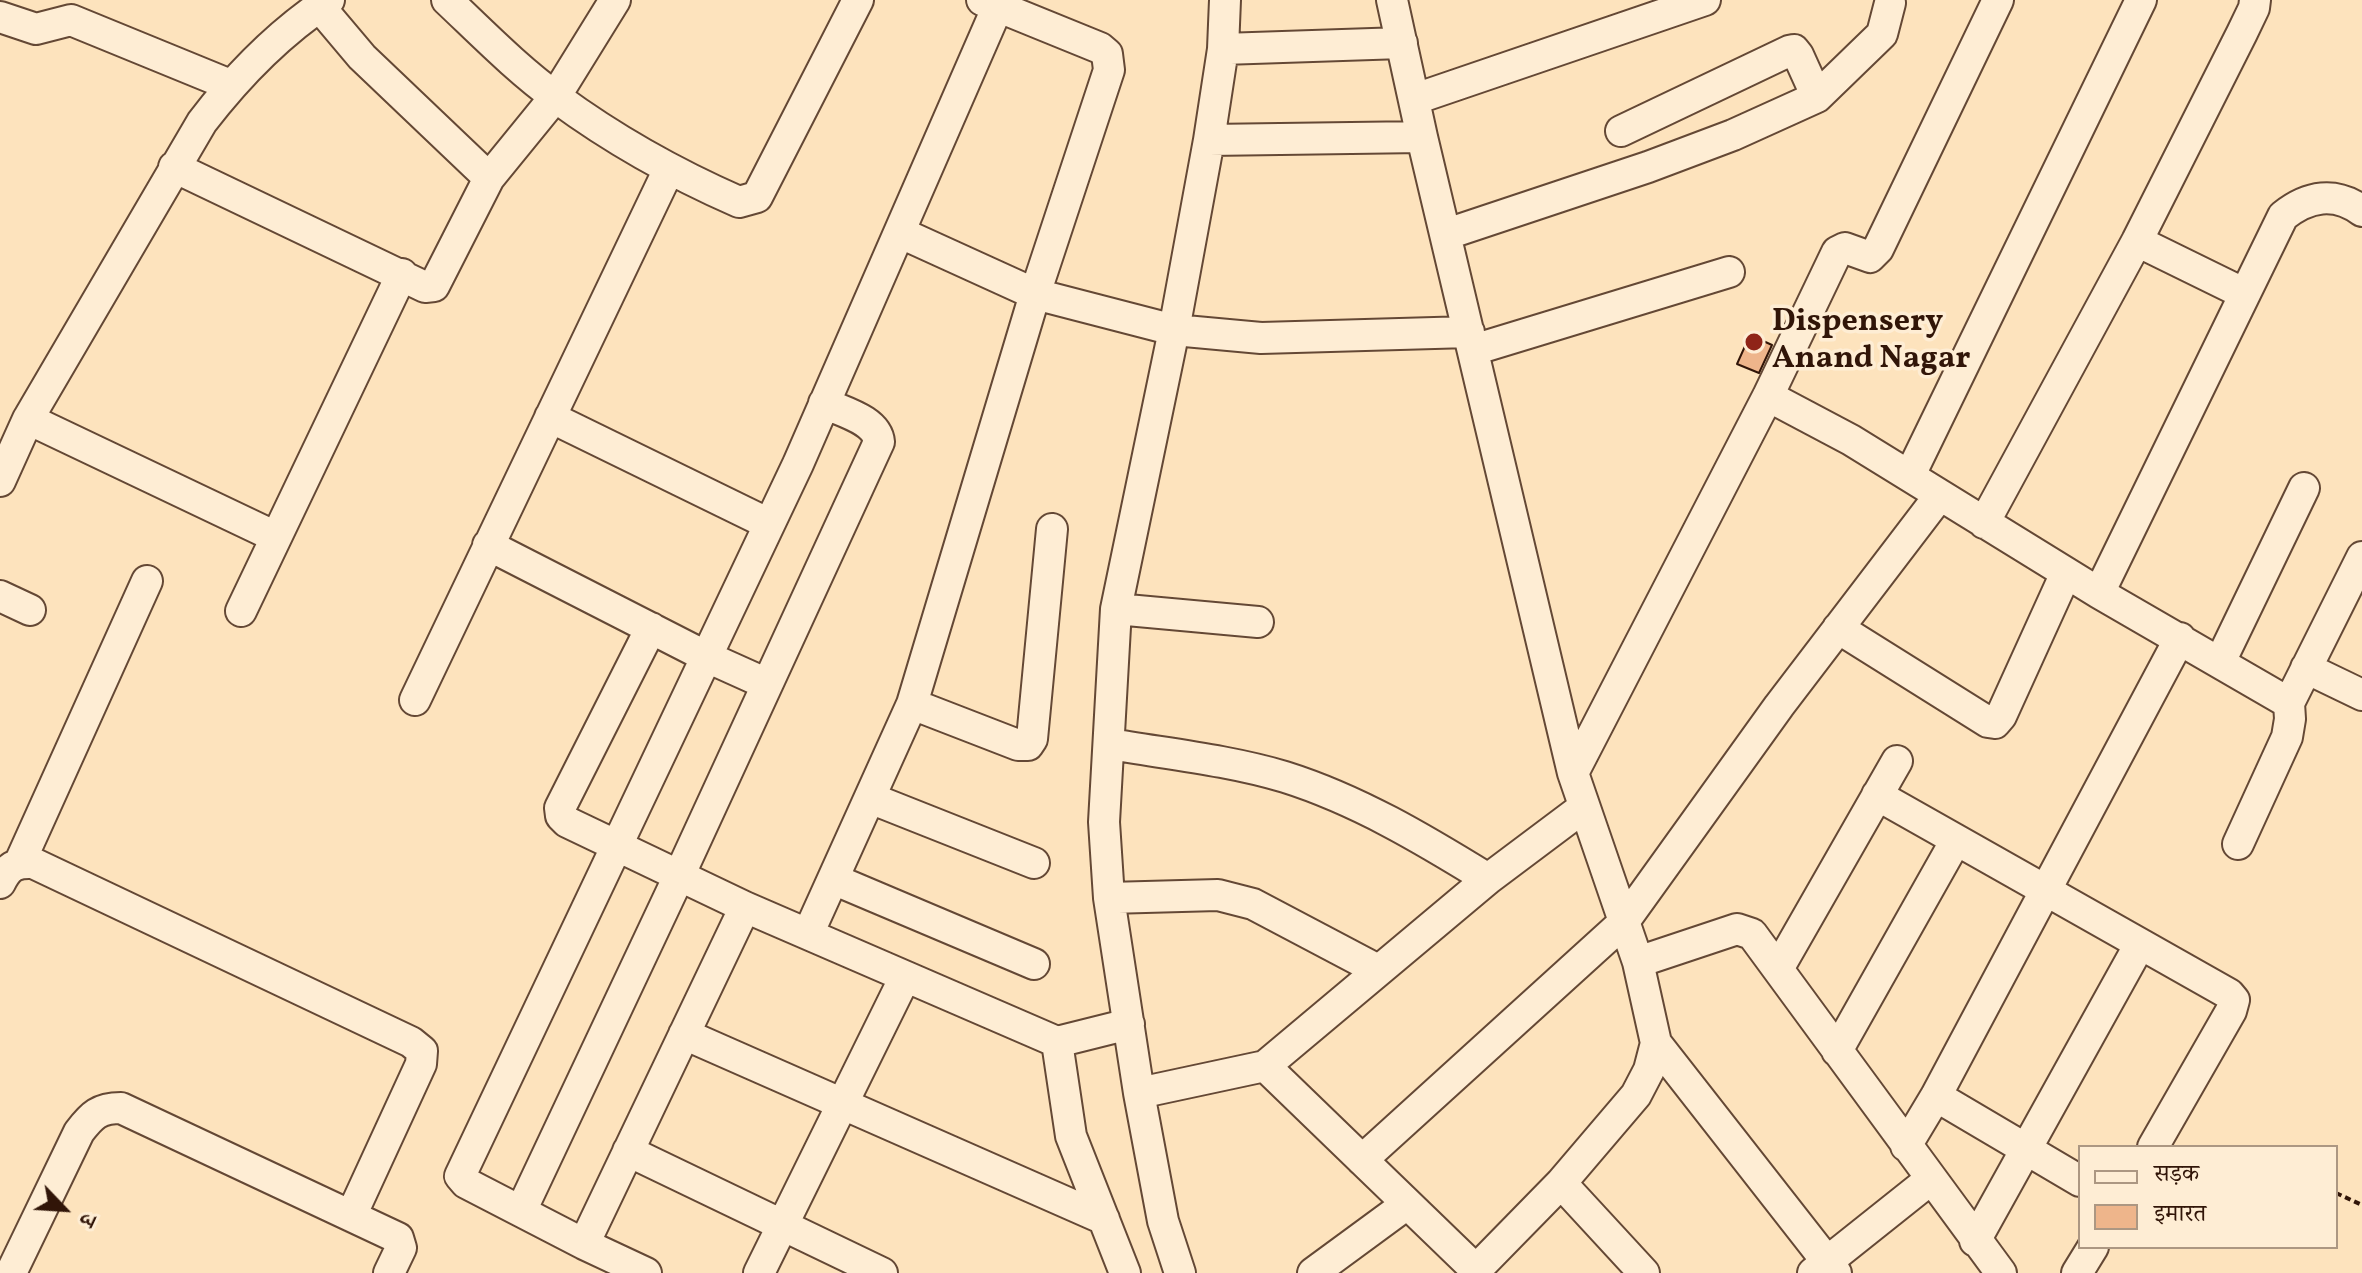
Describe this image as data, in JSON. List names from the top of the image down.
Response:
{
  "places": ["Dispensery Anand Nagar"],
  "legend": ["सड़क", "इमारत"],
  "north": "bottom right"
}
